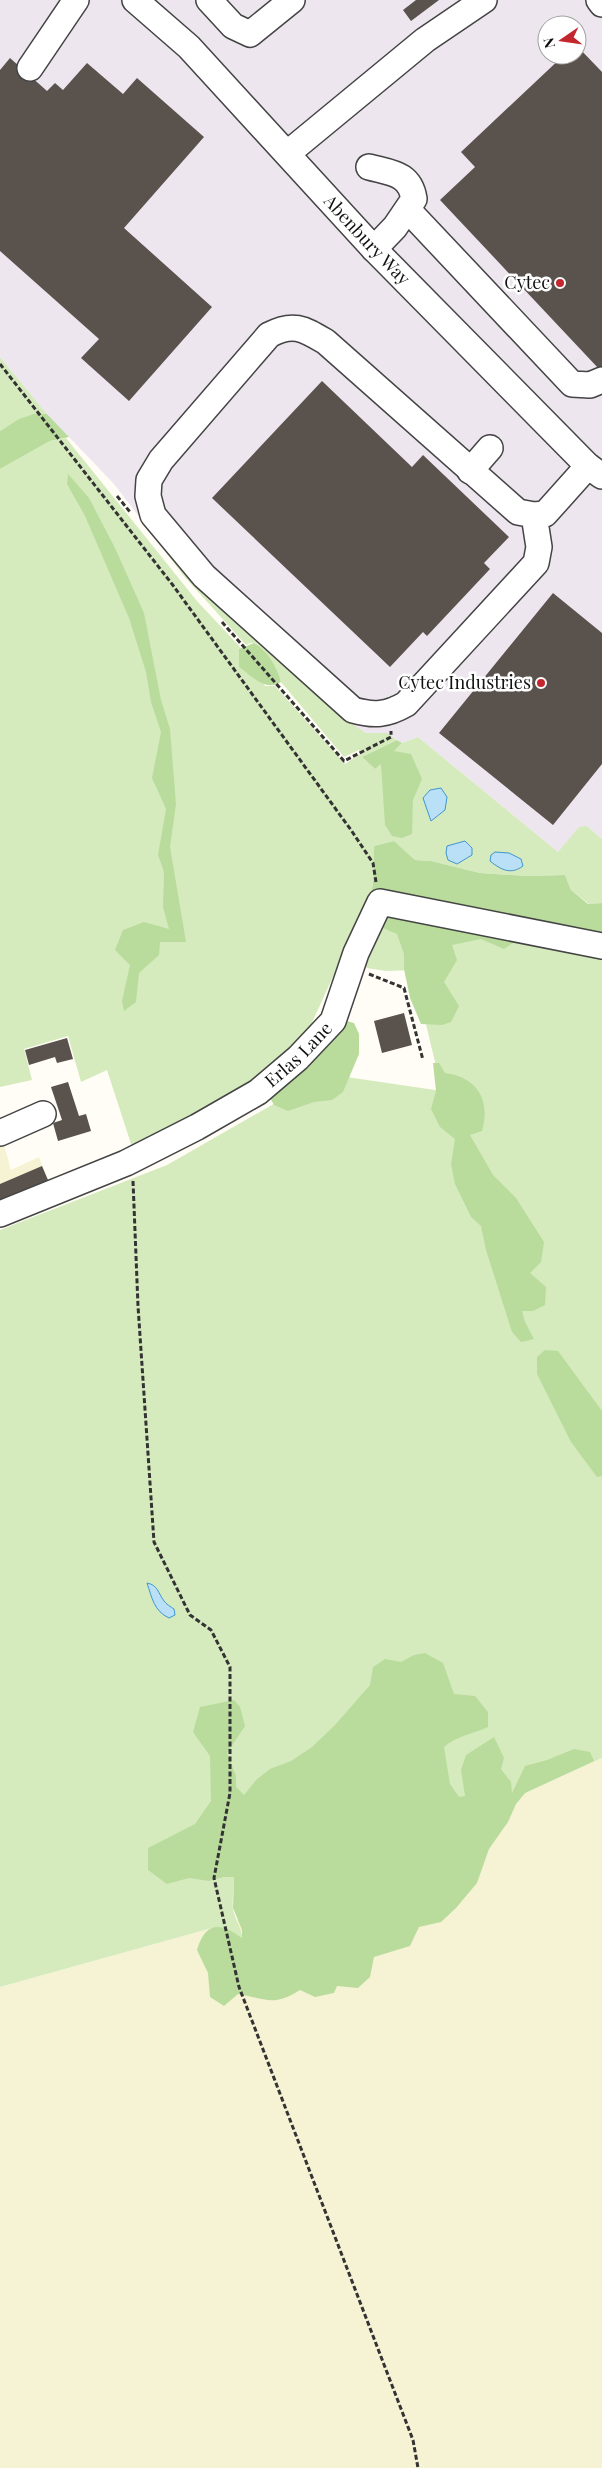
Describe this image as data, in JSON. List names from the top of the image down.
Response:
{
  "streets": {
    "street": ["Abenbury Way", "Erlas Lane"]
  },
  "places": ["Cytec", "Cytec Industries"],
  "north": "left"
}
